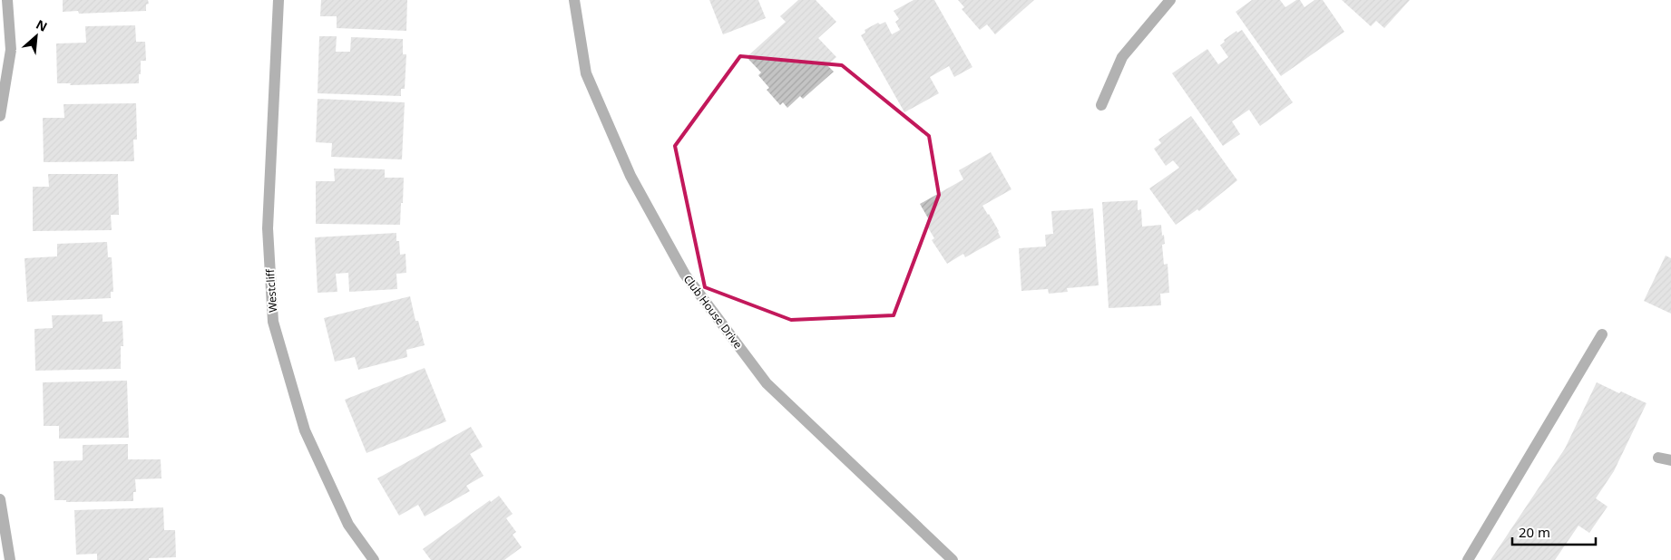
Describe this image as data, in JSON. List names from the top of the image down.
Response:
{
  "streets": {
    "street": ["Westcliff", "Club House Drive"]
  },
  "scale_bar": "20 m",
  "north": "top right"
}
